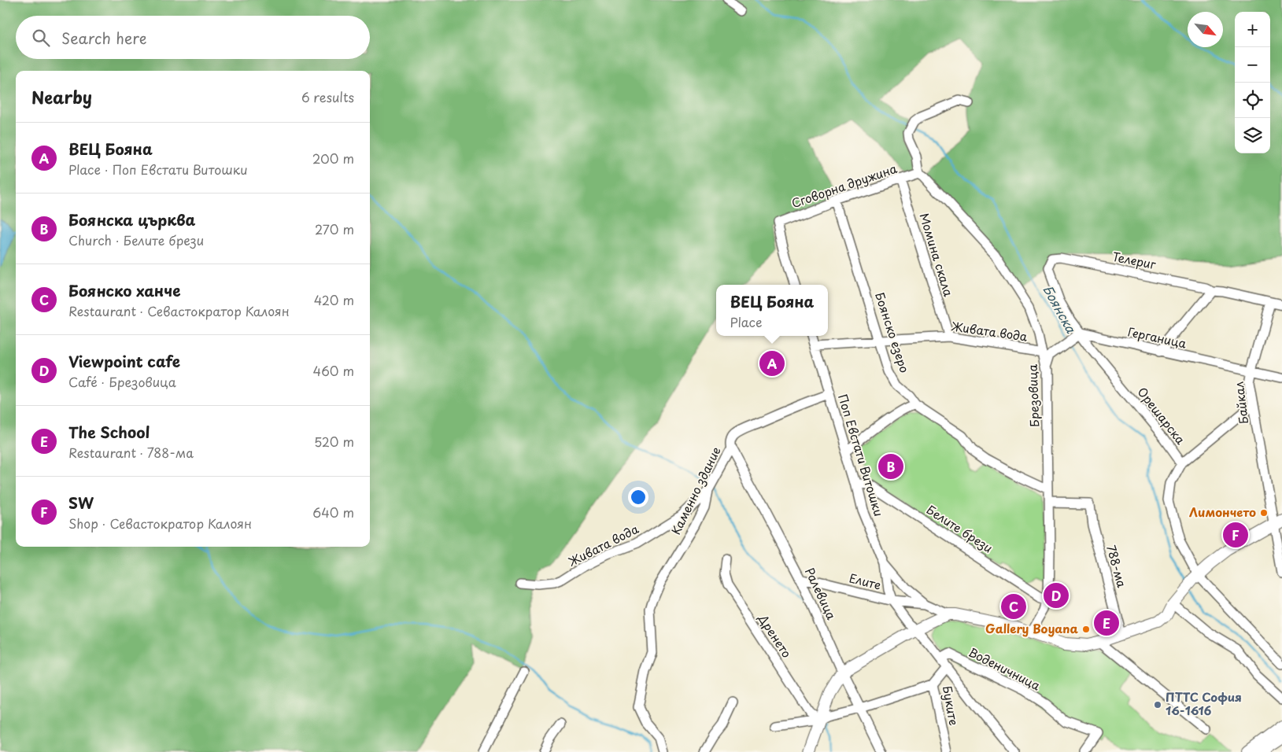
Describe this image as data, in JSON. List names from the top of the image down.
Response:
{
  "streets": {
    "street": [
      "Сговорна дружина",
      "Момина скала",
      "Телериг",
      "Живата вода",
      "Боянско езеро",
      "Герганица",
      "Брезовица",
      "Байкал",
      "Орешарска",
      "Поп Евстати Витошки",
      "Каменно здание",
      "Белите брези",
      "788-ма",
      "Елите",
      "Ралевица",
      "Дренето",
      "Воденичница",
      "Буките"
    ]
  },
  "crossings": [
    ["Сговорна дружина", "Момина скала"],
    ["Сговорна дружина", "Боянско езеро"],
    ["Сговорна дружина", "Брезовица"],
    ["Момина скала", "Живата вода"],
    ["Телериг", "Байкал"],
    ["Телериг", "Орешарска"],
    ["Живата вода", "Боянско езеро"],
    ["Живата вода", "Брезовица"],
    ["Живата вода", "Поп Евстати Витошки"],
    ["Живата вода", "Каменно здание"],
    ["Боянско езеро", "Брезовица"],
    ["Герганица", "Байкал"],
    ["Герганица", "Орешарска"],
    ["Брезовица", "Белите брези"],
    ["Брезовица", "788-ма"],
    ["Поп Евстати Витошки", "Каменно здание"],
    ["Поп Евстати Витошки", "Белите брези"],
    ["Поп Евстати Витошки", "Елите"],
    ["Поп Евстати Витошки", "Воденичница"],
    ["Поп Евстати Витошки", "Буките"],
    ["Каменно здание", "Ралевица"],
    ["Елите", "Ралевица"]
  ],
  "water": ["Боянска"],
  "places": ["Лимончето", "Gallery Boyana", "ПТТС София 16-1616"],
  "north": "bottom right",
  "page": {
    "map_buttons": ["+", "−"],
    "search": "Search here",
    "heading": ["Nearby", "6 results"],
    "list": [
      {
        "mark": "A",
        "name": "ВЕЦ Бояна",
        "note": "Place · Поп Евстати Витошки",
        "value": "200 m"
      },
      {
        "mark": "B",
        "name": "Боянска църква",
        "note": "Church · Белите брези",
        "value": "270 m"
      },
      {
        "mark": "C",
        "name": "Боянско ханче",
        "note": "Restaurant · Севастократор Калоян",
        "value": "420 m"
      },
      {
        "mark": "D",
        "name": "Viewpoint cafe",
        "note": "Café · Брезовица",
        "value": "460 m"
      },
      {
        "mark": "E",
        "name": "The School",
        "note": "Restaurant · 788-ма",
        "value": "520 m"
      },
      {
        "mark": "F",
        "name": "SW",
        "note": "Shop · Севастократор Калоян",
        "value": "640 m"
      }
    ],
    "popup": ["ВЕЦ Бояна", "Place"],
    "pins": [
      "A",
      "B",
      "F",
      "D",
      "C",
      "E"
    ]
  }
}
